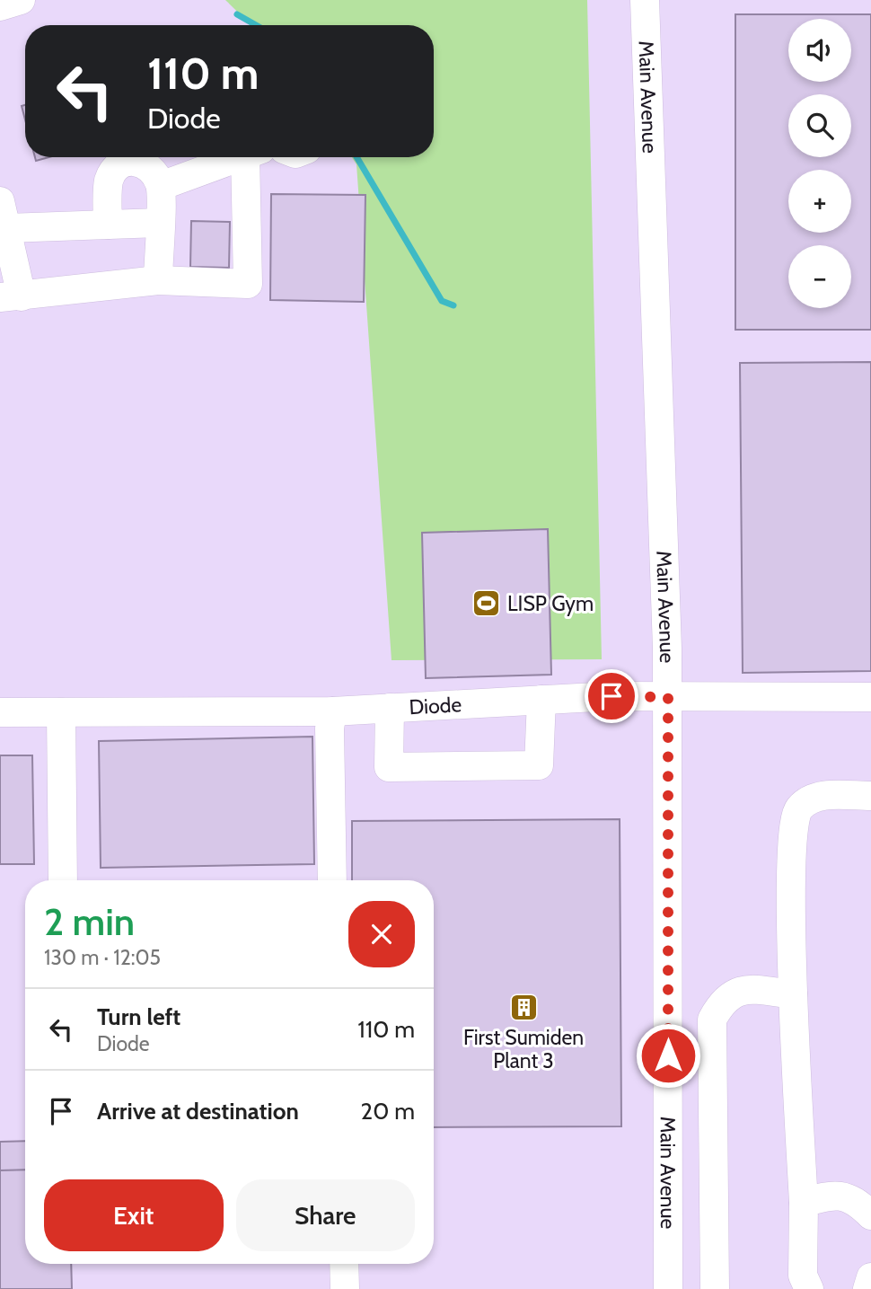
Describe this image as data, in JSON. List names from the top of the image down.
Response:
{
  "streets": {
    "street": ["Main Avenue", "Diode"]
  },
  "crossings": [
    ["Main Avenue", "Diode"]
  ],
  "places": {
    "sports": ["LISP Gym"],
    "building": ["First Sumiden Plant 3"]
  },
  "page": {
    "map_buttons": ["+", "−"],
    "turn": ["110 m", "Diode"],
    "heading": ["2 min", "130 m · 12:05"],
    "list": [
      {
        "name": "Turn left",
        "note": "Diode",
        "value": "110 m"
      },
      {
        "name": "Arrive at destination",
        "value": "20 m"
      }
    ],
    "buttons": ["Exit", "Share"]
  }
}
